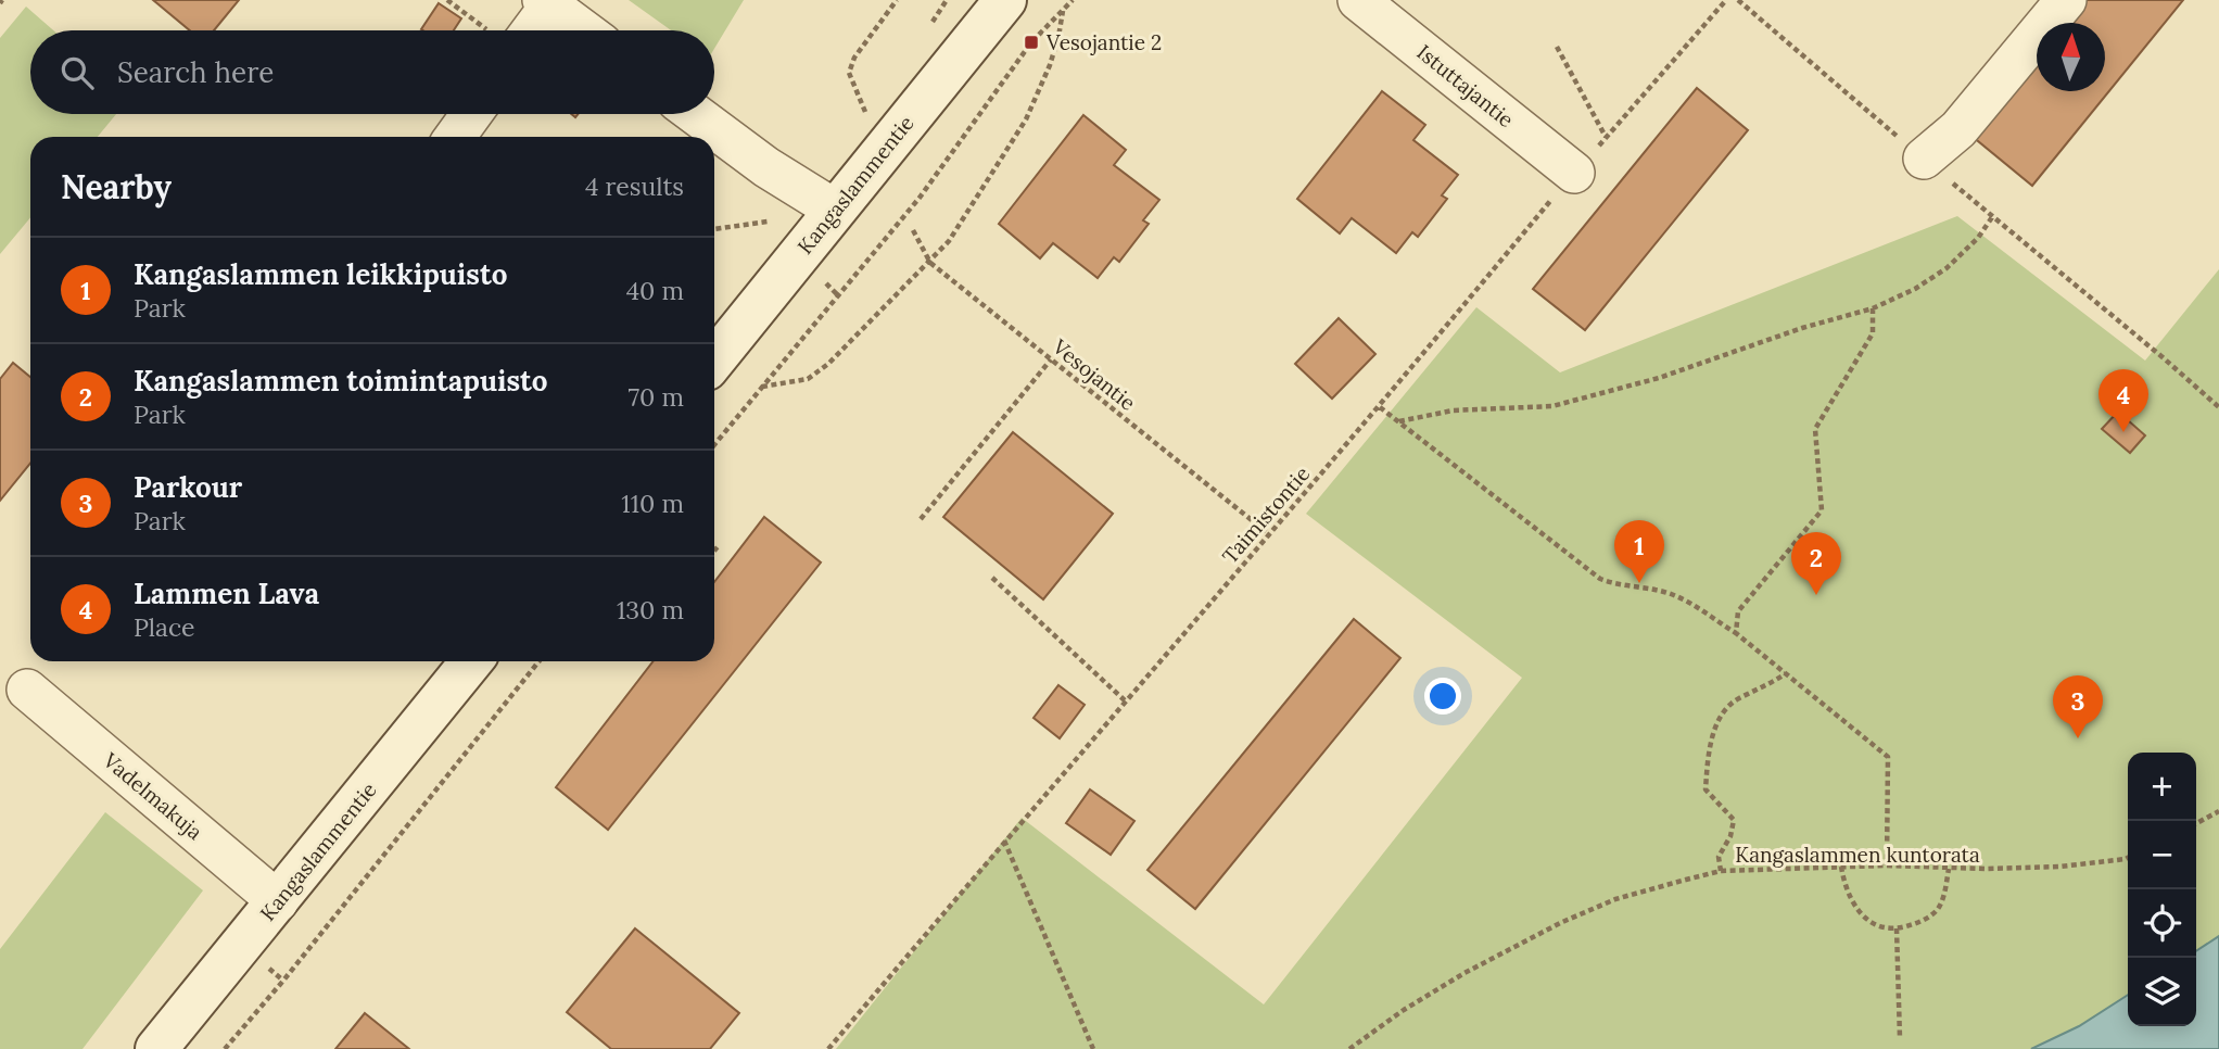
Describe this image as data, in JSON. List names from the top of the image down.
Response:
{
  "streets": {
    "street": ["Istuttajantie", "Kangaslammentie", "Vadelmakuja"],
    "path": ["Vesojantie", "Taimistontie", "Kangaslammen kuntorata"]
  },
  "crossings": [
    ["Istuttajantie", "Taimistontie"],
    ["Kangaslammentie", "Vadelmakuja"],
    ["Vesojantie", "Taimistontie"]
  ],
  "places": {
    "transit": ["Vesojantie 2"]
  },
  "north": "top",
  "page": {
    "search": "Search here",
    "heading": ["Nearby", "4 results"],
    "list": [
      {
        "mark": "1",
        "name": "Kangaslammen leikkipuisto",
        "note": "Park",
        "value": "40 m"
      },
      {
        "mark": "2",
        "name": "Kangaslammen toimintapuisto",
        "note": "Park",
        "value": "70 m"
      },
      {
        "mark": "3",
        "name": "Parkour",
        "note": "Park",
        "value": "110 m"
      },
      {
        "mark": "4",
        "name": "Lammen Lava",
        "note": "Place",
        "value": "130 m"
      }
    ],
    "pins": [
      "4",
      "1",
      "2",
      "3"
    ],
    "map_buttons": ["+", "−"]
  }
}
